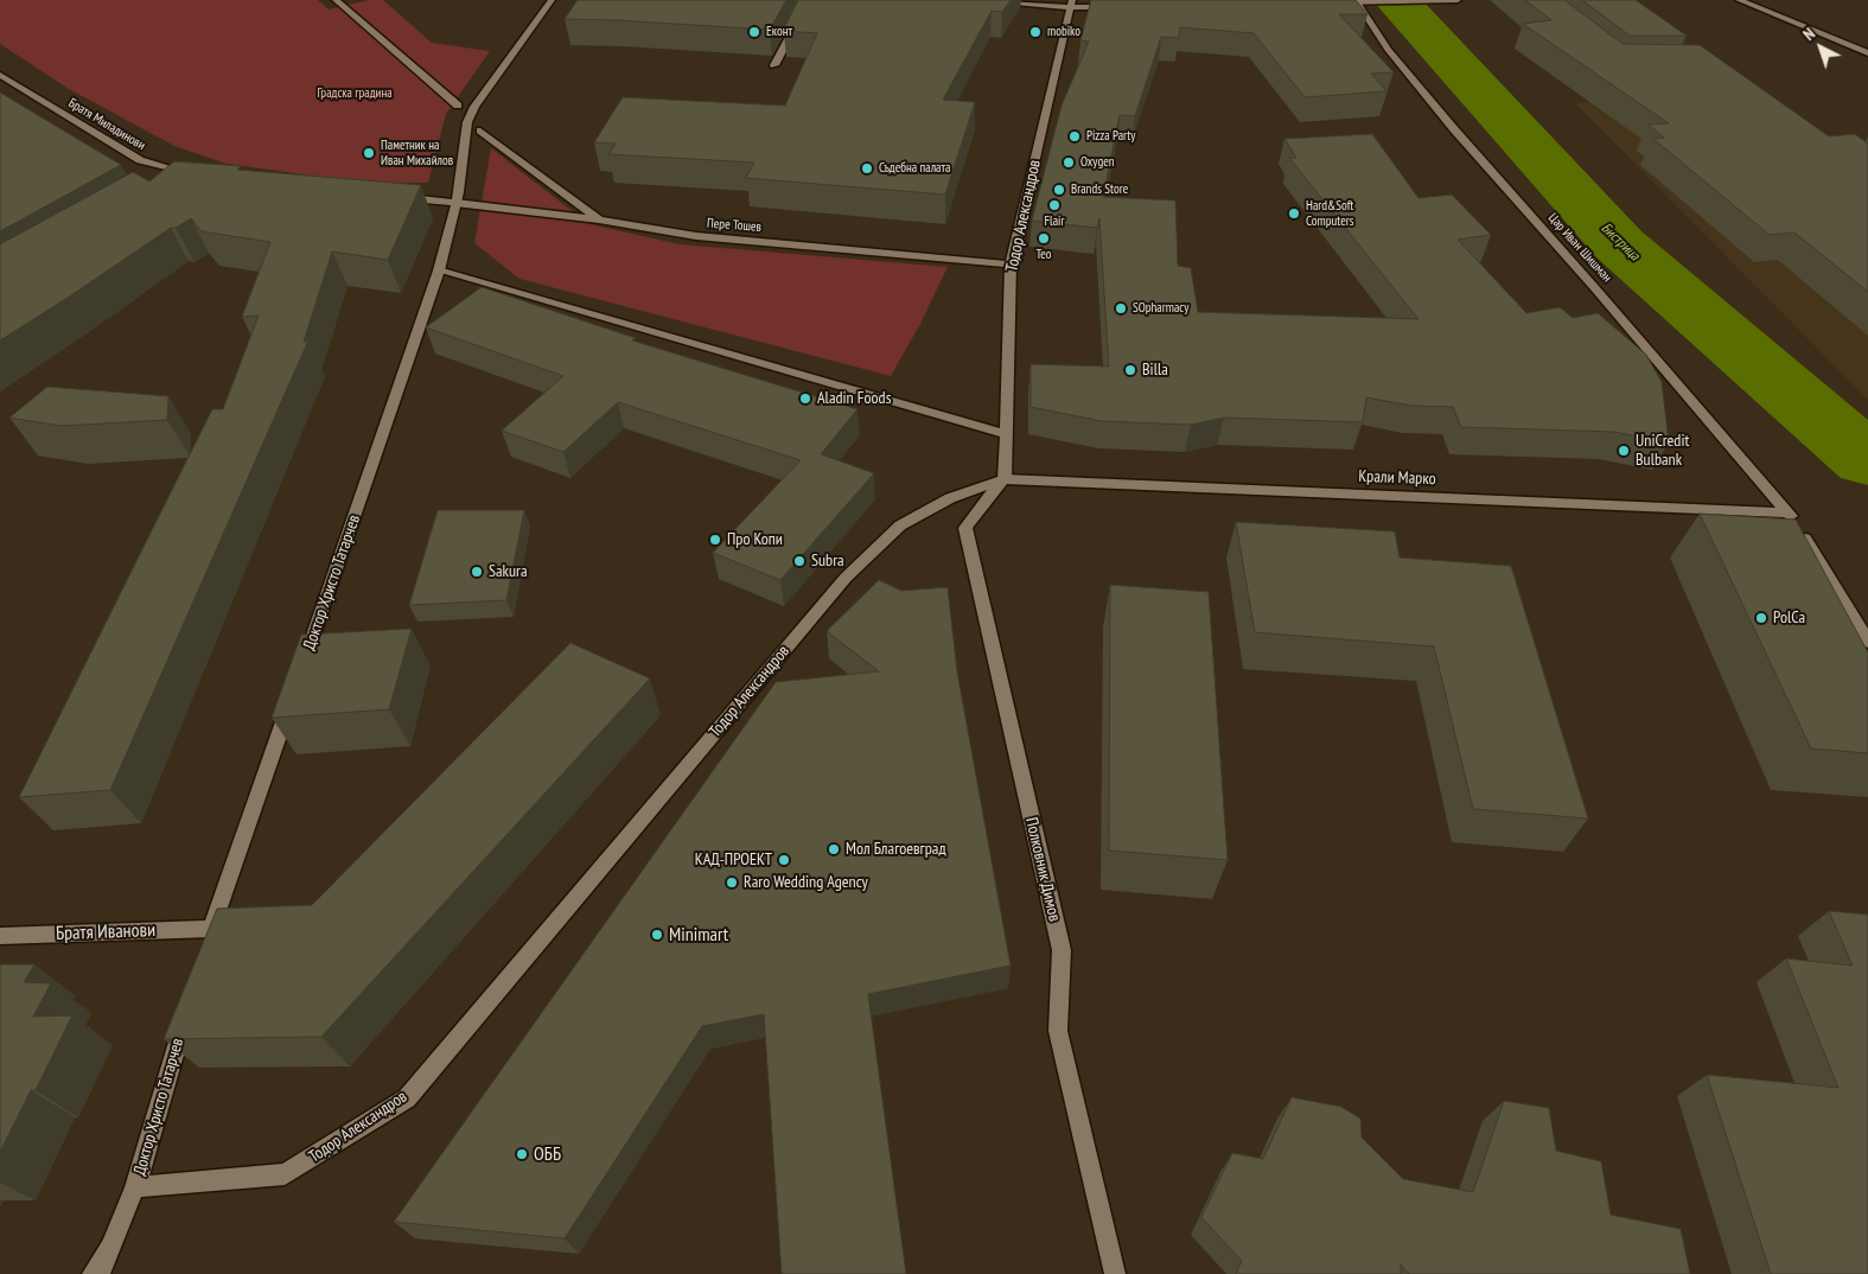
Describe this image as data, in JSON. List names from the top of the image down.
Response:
{
  "streets": {
    "street": [
      "Братя Миладинови",
      "Тодор Александров",
      "Пере Тошев",
      "Цар Иван Шишман",
      "Крали Марко",
      "Доктор Христо Татарчев",
      "Полковник Димов",
      "Братя Иванови"
    ]
  },
  "crossings": [
    ["Тодор Александров", "Пере Тошев"],
    ["Тодор Александров", "Крали Марко"],
    ["Тодор Александров", "Доктор Христо Татарчев"],
    ["Тодор Александров", "Полковник Димов"],
    ["Пере Тошев", "Доктор Христо Татарчев"],
    ["Цар Иван Шишман", "Крали Марко"],
    ["Крали Марко", "Полковник Димов"]
  ],
  "water": ["Бистрица"],
  "parks": ["Градска градина"],
  "places": [
    "Еконт",
    "mobiko",
    "Pizza Party",
    "Паметник на Иван Михайлов",
    "Oxygen",
    "Съдебна палата",
    "Brands Store",
    "Flair",
    "Hard&Soft Computers",
    "Тео",
    "SOpharmacy",
    "Billa",
    "Aladin Foods",
    "UniCredit Bulbank",
    "Про Копи",
    "Subra",
    "Sakura",
    "PolCa",
    "Мол Благоевград",
    "КАД-ПРОЕКТ",
    "Raro Wedding Agency",
    "Minimart",
    "ОББ"
  ],
  "north": "top left"
}
